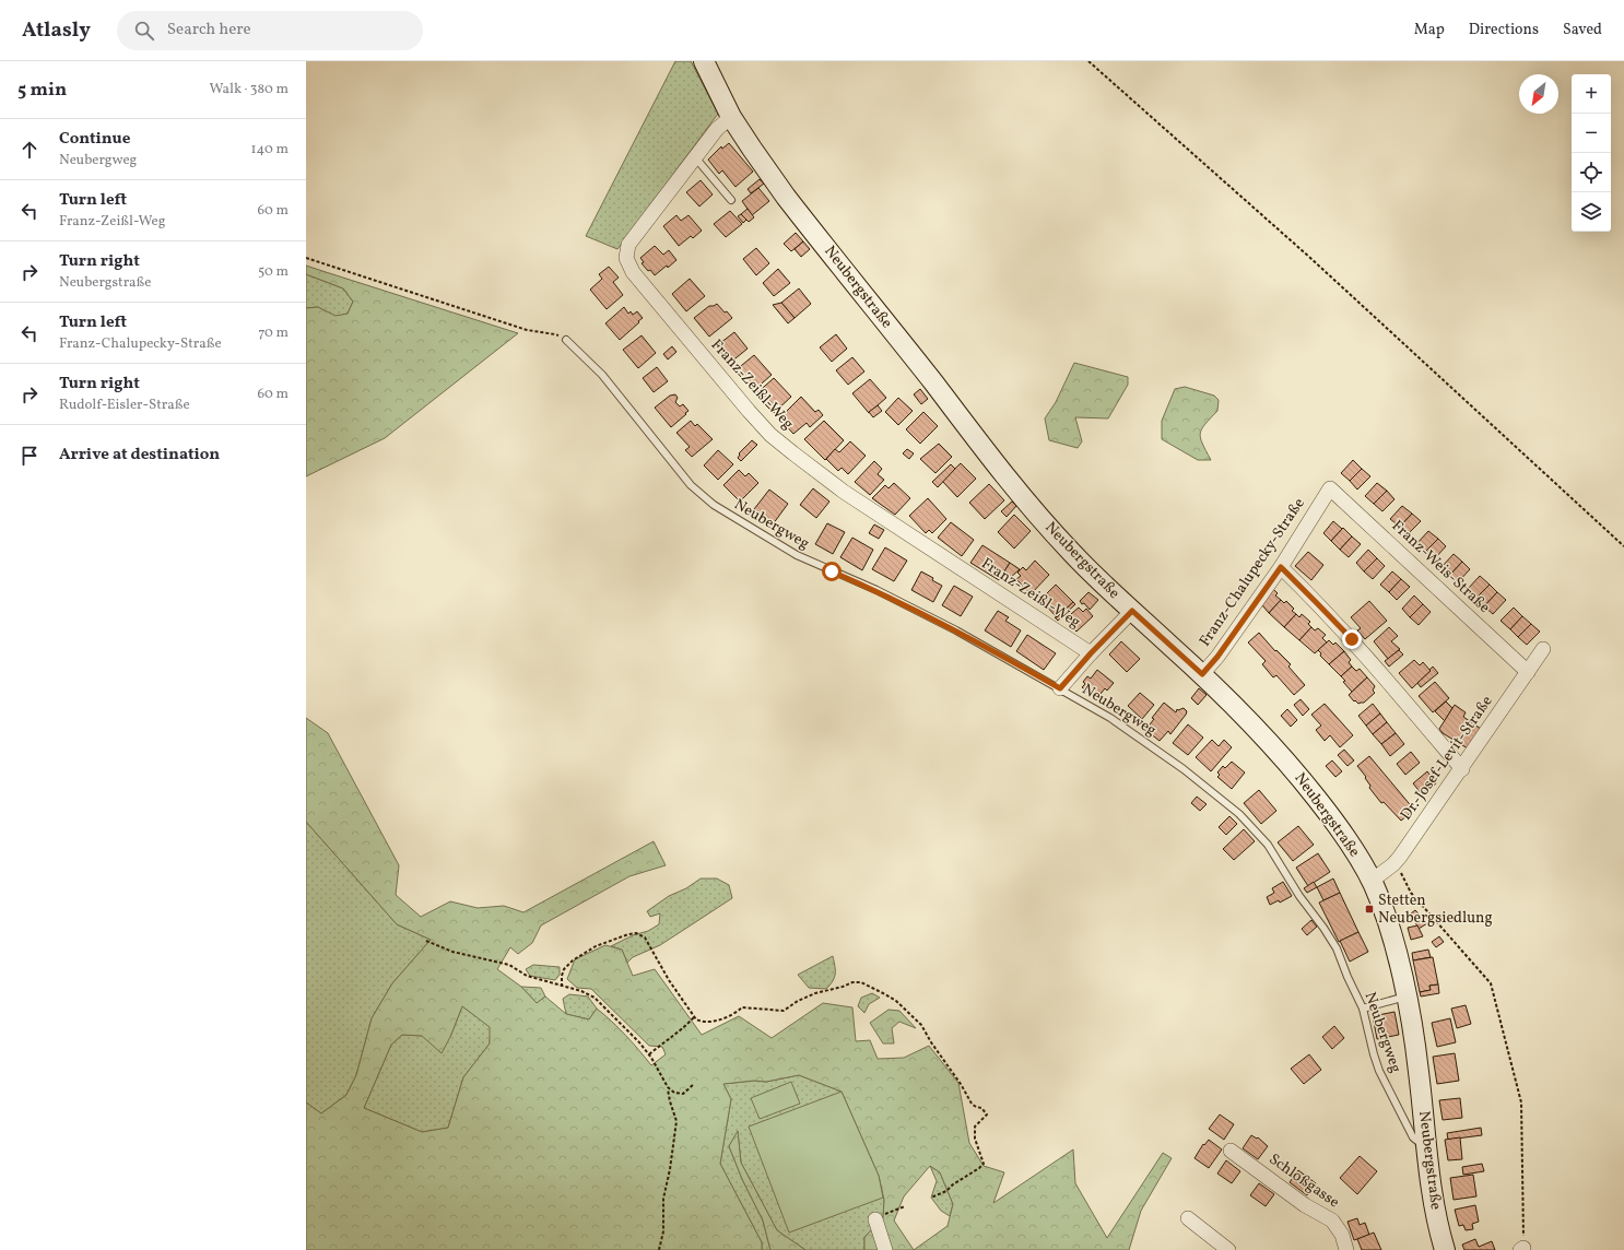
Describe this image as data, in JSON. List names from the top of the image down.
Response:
{
  "streets": {
    "street": [
      "Neubergstraße",
      "Franz-Zeißl-Weg",
      "Franz-Weis-Straße",
      "Franz-Chalupecky-Straße",
      "Dr.-Josef-Levit-Straße",
      "Schloßgasse"
    ],
    "lane": ["Neubergweg"]
  },
  "crossings": [
    ["Neubergstraße", "Franz-Zeißl-Weg"],
    ["Neubergstraße", "Neubergweg"],
    ["Neubergstraße", "Franz-Chalupecky-Straße"],
    ["Neubergstraße", "Dr.-Josef-Levit-Straße"],
    ["Franz-Weis-Straße", "Franz-Chalupecky-Straße"],
    ["Franz-Weis-Straße", "Dr.-Josef-Levit-Straße"]
  ],
  "places": {
    "transit": ["Stetten Neubergsiedlung"]
  },
  "north": "bottom left",
  "page": {
    "header": "Atlasly",
    "search": "Search here",
    "nav": ["Map", "Directions", "Saved"],
    "heading": ["5 min", "Walk · 380 m"],
    "map_buttons": ["+", "−"],
    "list": [
      ["Continue", "Neubergweg", "140 m"],
      ["Turn left", "Franz-Zeißl-Weg", "60 m"],
      ["Turn right", "Neubergstraße", "50 m"],
      ["Turn left", "Franz-Chalupecky-Straße", "70 m"],
      ["Turn right", "Rudolf-Eisler-Straße", "60 m"],
      "Arrive at destination"
    ]
  }
}
